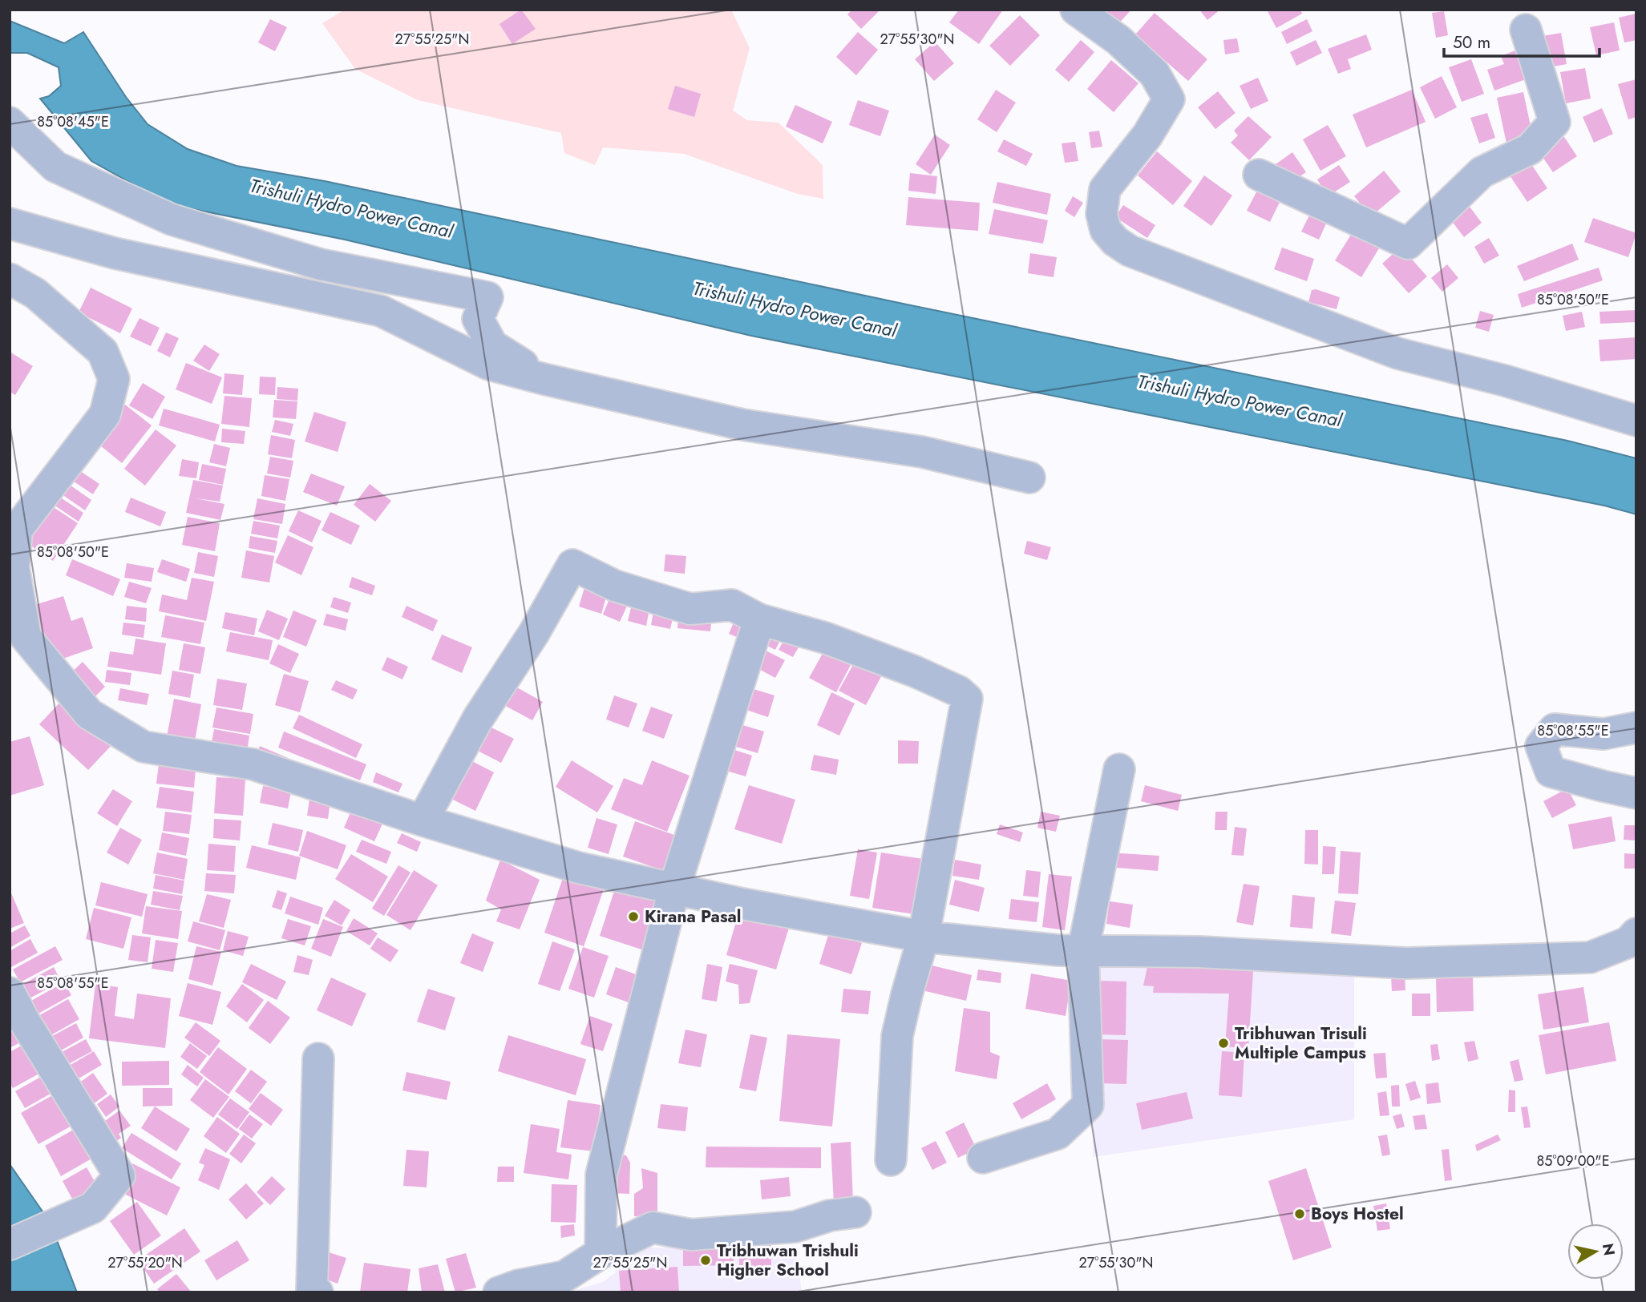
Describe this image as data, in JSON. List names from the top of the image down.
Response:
{
  "water": ["Trishuli Hydro Power Canal"],
  "places": [
    "Kirana Pasal",
    "Tribhuwan Trisuli Multiple Campus",
    "Boys Hostel",
    "Tribhuwan Trishuli Higher School"
  ],
  "scale_bar": "50 m",
  "north": "right",
  "coordinates": [
    "27°55'25\"N",
    "27°55'30\"N",
    "85°08'45\"E",
    "85°08'50\"E",
    "85°08'55\"E",
    "85°09'00\"E",
    "27°55'20\"N"
  ]
}
